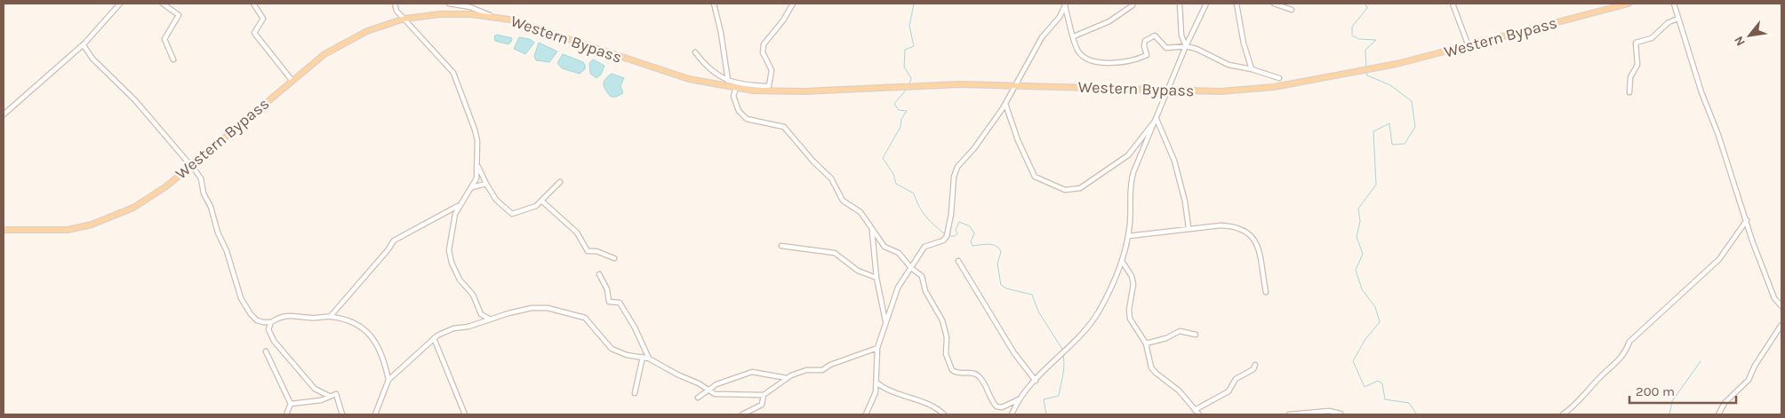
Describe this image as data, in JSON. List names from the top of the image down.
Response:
{
  "streets": {
    "main road": ["Western Bypass"]
  },
  "scale_bar": "200 m",
  "north": "bottom left"
}
